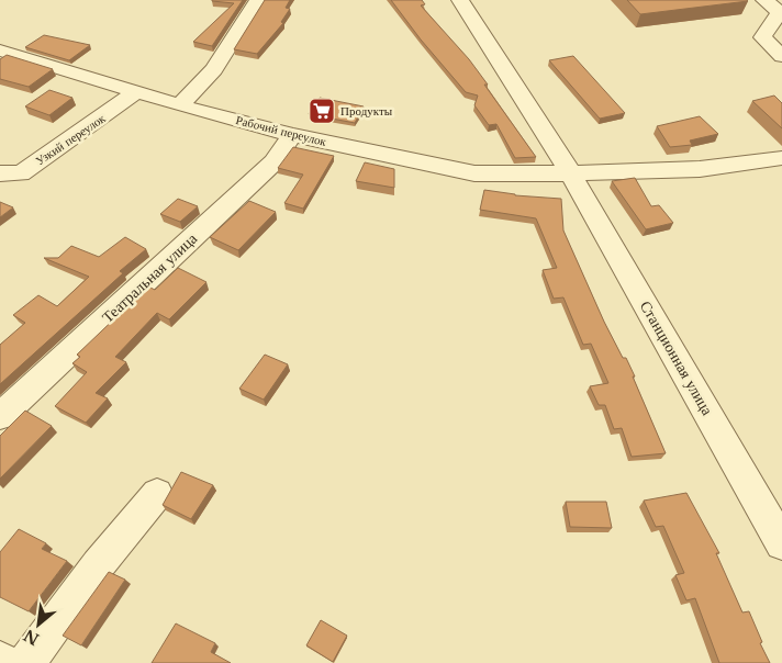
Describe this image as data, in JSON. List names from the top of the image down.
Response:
{
  "streets": {
    "street": [
      "Рабочий переулок",
      "Узкий переулок",
      "Театральная улица",
      "Станционная улица"
    ]
  },
  "crossings": [
    ["Рабочий переулок", "Узкий переулок"],
    ["Рабочий переулок", "Театральная улица"],
    ["Рабочий переулок", "Станционная улица"]
  ],
  "places": {
    "supermarket": ["Продукты"]
  },
  "north": "bottom left"
}
